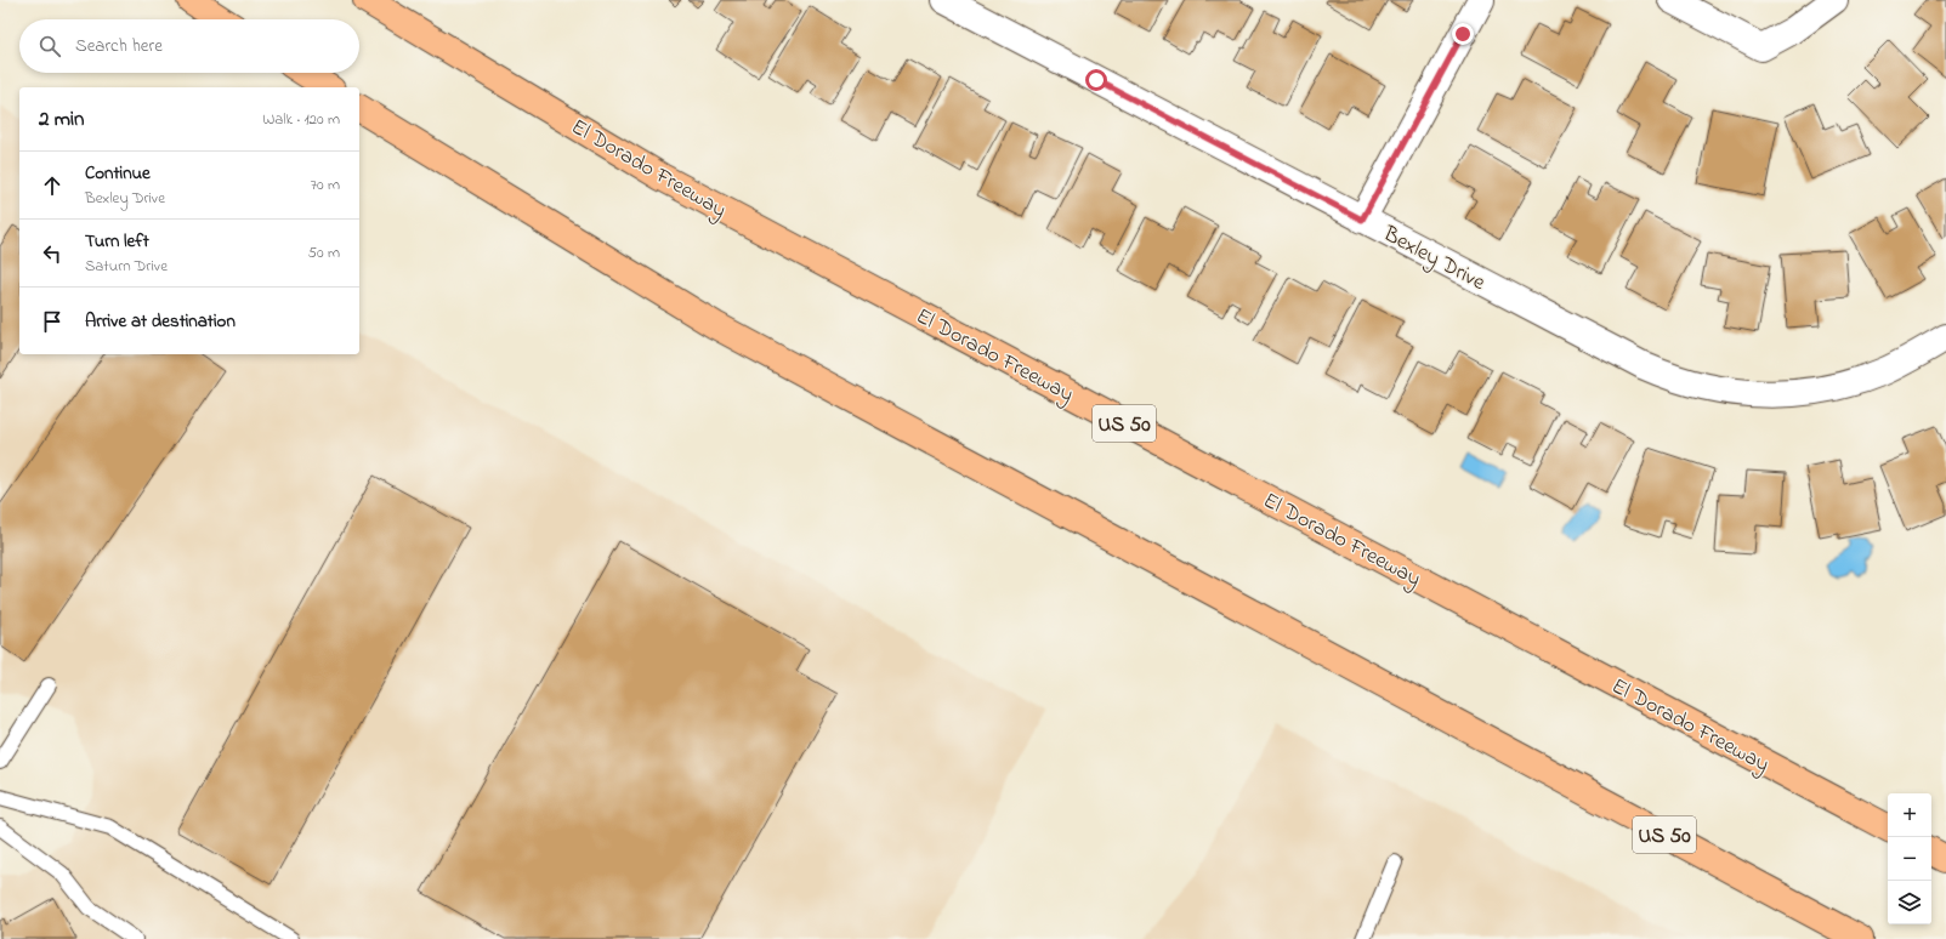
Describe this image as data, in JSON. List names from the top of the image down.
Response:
{
  "streets": {
    "highway": ["El Dorado Freeway", "US 50"],
    "street": ["Bexley Drive"]
  },
  "page": {
    "search": "Search here",
    "heading": ["2 min", "Walk · 120 m"],
    "list": [
      ["Continue", "Bexley Drive", "70 m"],
      ["Turn left", "Saturn Drive", "50 m"],
      "Arrive at destination"
    ],
    "map_buttons": ["+", "−"]
  }
}
